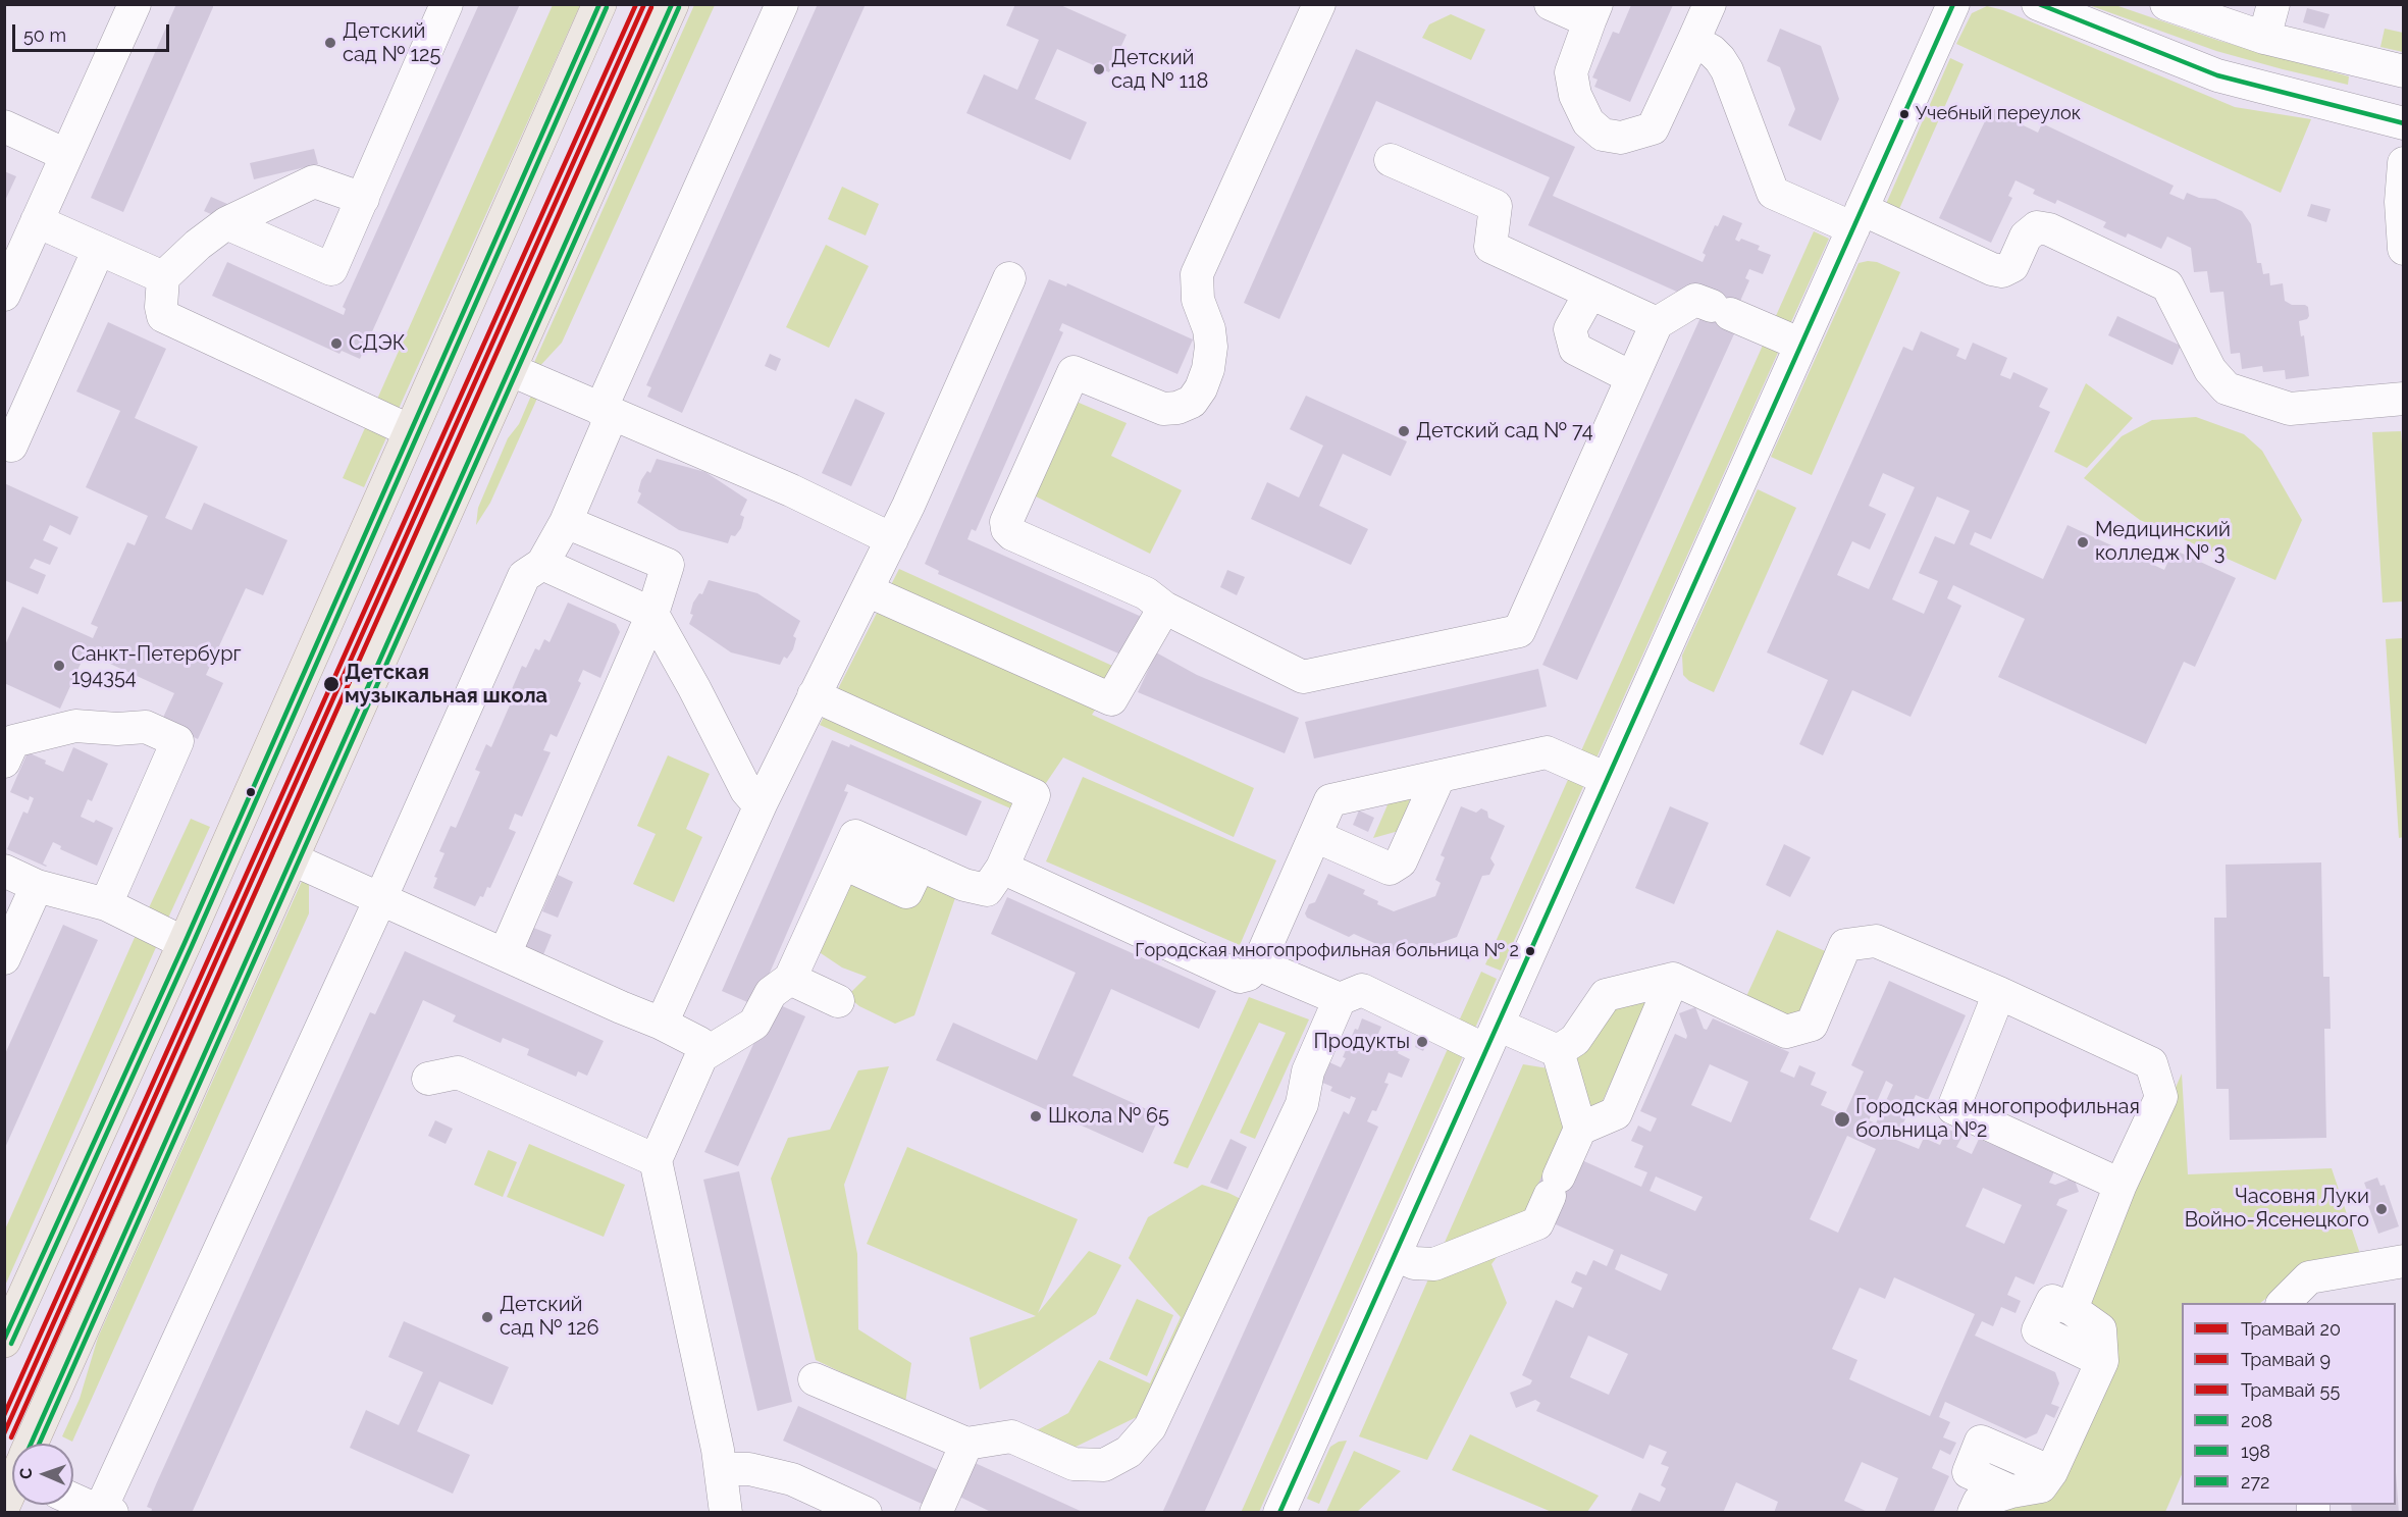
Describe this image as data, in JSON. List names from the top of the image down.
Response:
{
  "places": [
    "Детский сад № 125",
    "Детский сад № 118",
    "Учебный переулок",
    "СДЭК",
    "Детский сад № 74",
    "Медицинский колледж № 3",
    "Санкт-Петербург 194354",
    "Детская музыкальная школа",
    "Городская многопрофильная больница № 2",
    "Продукты",
    "Школа № 65",
    "Городская многопрофильная больница №2",
    "Часовня Луки Войно-Ясенецкого",
    "Детский сад № 126"
  ],
  "lines": [
    "tram line 20",
    "tram line 55",
    "transit line 208",
    "transit line 198",
    "tram line 9",
    "transit line 272"
  ],
  "legend": [
    "Трамвай 20",
    "Трамвай 9",
    "Трамвай 55",
    "208",
    "198",
    "272"
  ],
  "scale_bar": "50 m",
  "north": "left"
}
